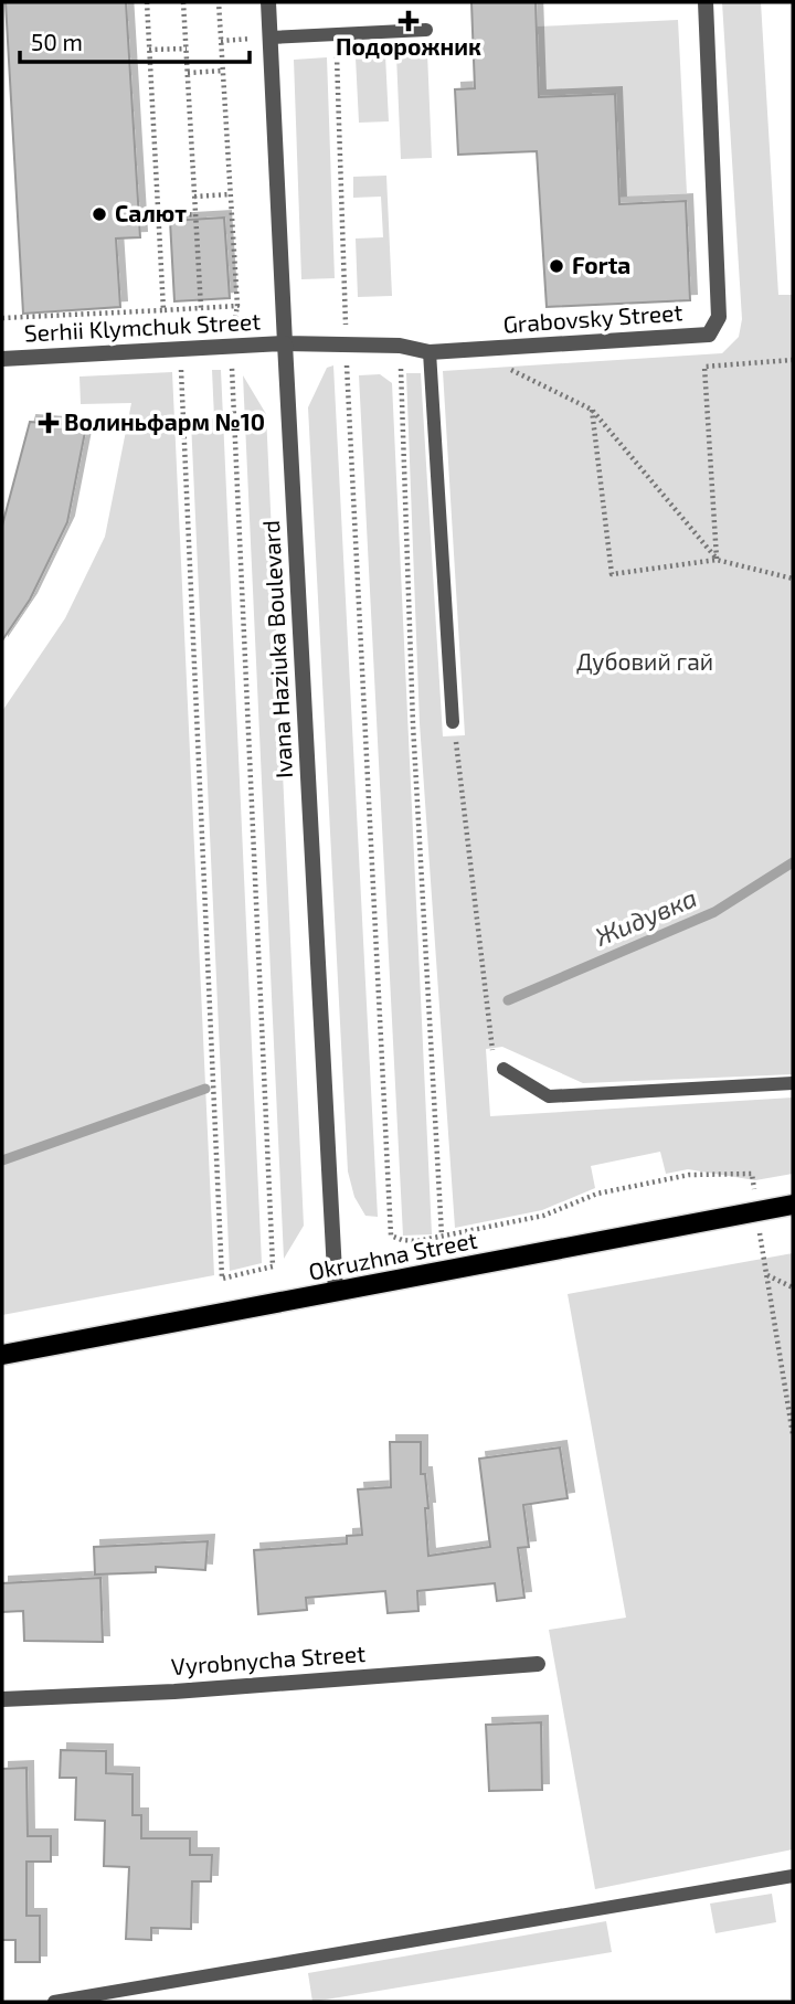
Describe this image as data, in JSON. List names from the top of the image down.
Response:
{
  "streets": {
    "main road": ["Okruzhna Street"],
    "street": [
      "Grabovsky Street",
      "Serhii Klymchuk Street",
      "Ivana Haziuka Boulevard",
      "Vyrobnycha Street"
    ]
  },
  "crossings": [
    ["Grabovsky Street", "Serhii Klymchuk Street"],
    ["Grabovsky Street", "Ivana Haziuka Boulevard"],
    ["Serhii Klymchuk Street", "Ivana Haziuka Boulevard"],
    ["Ivana Haziuka Boulevard", "Okruzhna Street"]
  ],
  "water": ["Жидувка"],
  "parks": ["Дубовий гай"],
  "places": {
    "health": ["Подорожник", "Волиньфарм №10"],
    "other": ["Салют", "Forta"]
  },
  "scale_bar": "50 m"
}
